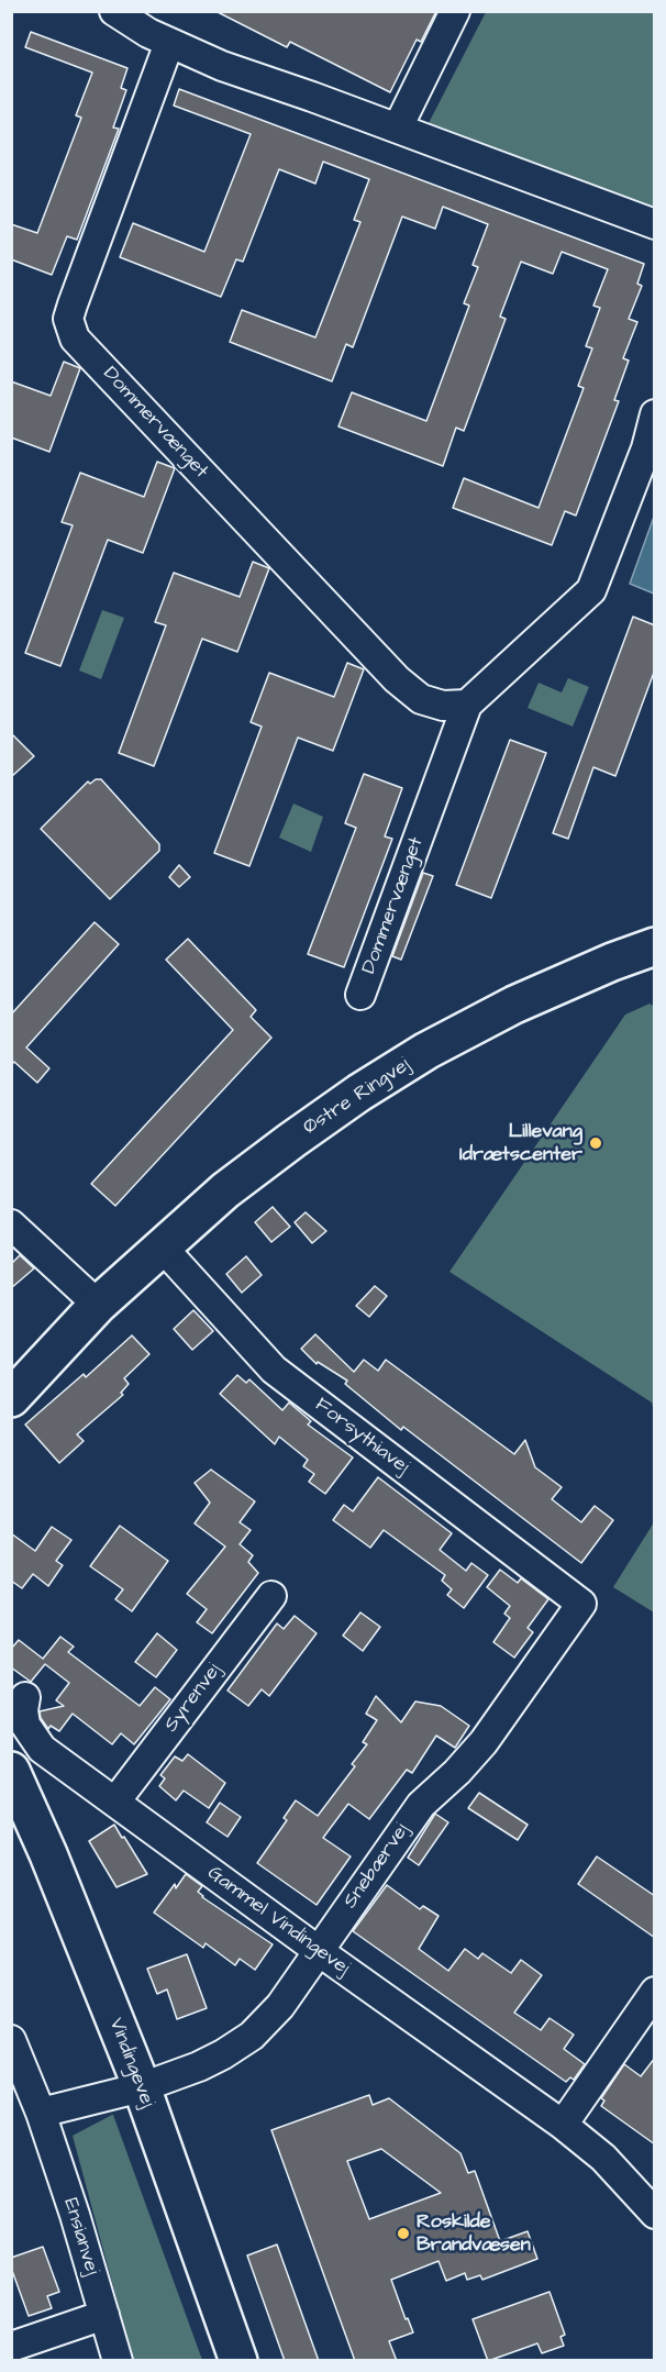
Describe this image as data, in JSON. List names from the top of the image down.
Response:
{
  "streets": {
    "main road": ["Østre Ringvej", "Vindingevej"],
    "street": [
      "Dommervænget",
      "Forsythiavej",
      "Syrenvej",
      "Snebærvej",
      "Gammel Vindingevej",
      "Ensianvej"
    ]
  },
  "crossings": [
    ["Østre Ringvej", "Forsythiavej"],
    ["Forsythiavej", "Snebærvej"],
    ["Syrenvej", "Gammel Vindingevej"],
    ["Snebærvej", "Gammel Vindingevej"],
    ["Snebærvej", "Vindingevej"],
    ["Snebærvej", "Ensianvej"]
  ],
  "places": ["Lillevang Idrætscenter", "Roskilde Brandvæsen"]
}
